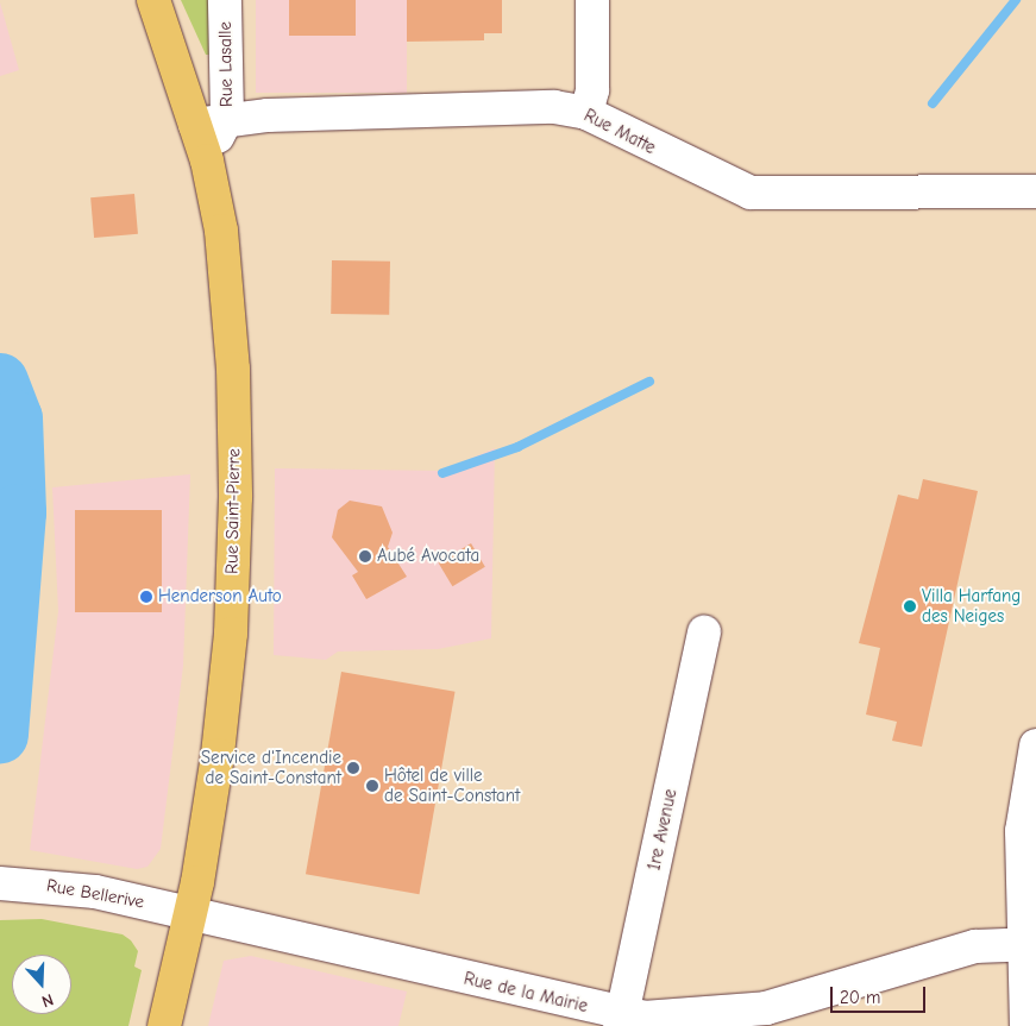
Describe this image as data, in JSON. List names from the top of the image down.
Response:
{
  "streets": {
    "main road": ["Rue Saint-Pierre"],
    "street": [
      "Rue Lasalle",
      "Rue Matte",
      "1re Avenue",
      "Rue Bellerive",
      "Rue de la Mairie"
    ]
  },
  "crossings": [
    ["Rue Lasalle", "Rue Matte"],
    ["Rue Lasalle", "Rue Saint-Pierre"],
    ["Rue Matte", "Rue Saint-Pierre"],
    ["Rue Saint-Pierre", "Rue Bellerive"],
    ["Rue Saint-Pierre", "Rue de la Mairie"],
    ["1re Avenue", "Rue de la Mairie"],
    ["Rue Bellerive", "Rue de la Mairie"]
  ],
  "places": [
    "Aubé Avocata",
    "Henderson Auto",
    "Villa Harfang des Neiges",
    "Service d'Incendie de Saint-Constant",
    "Hôtel de ville de Saint-Constant"
  ],
  "scale_bar": "20 m",
  "north": "bottom"
}
